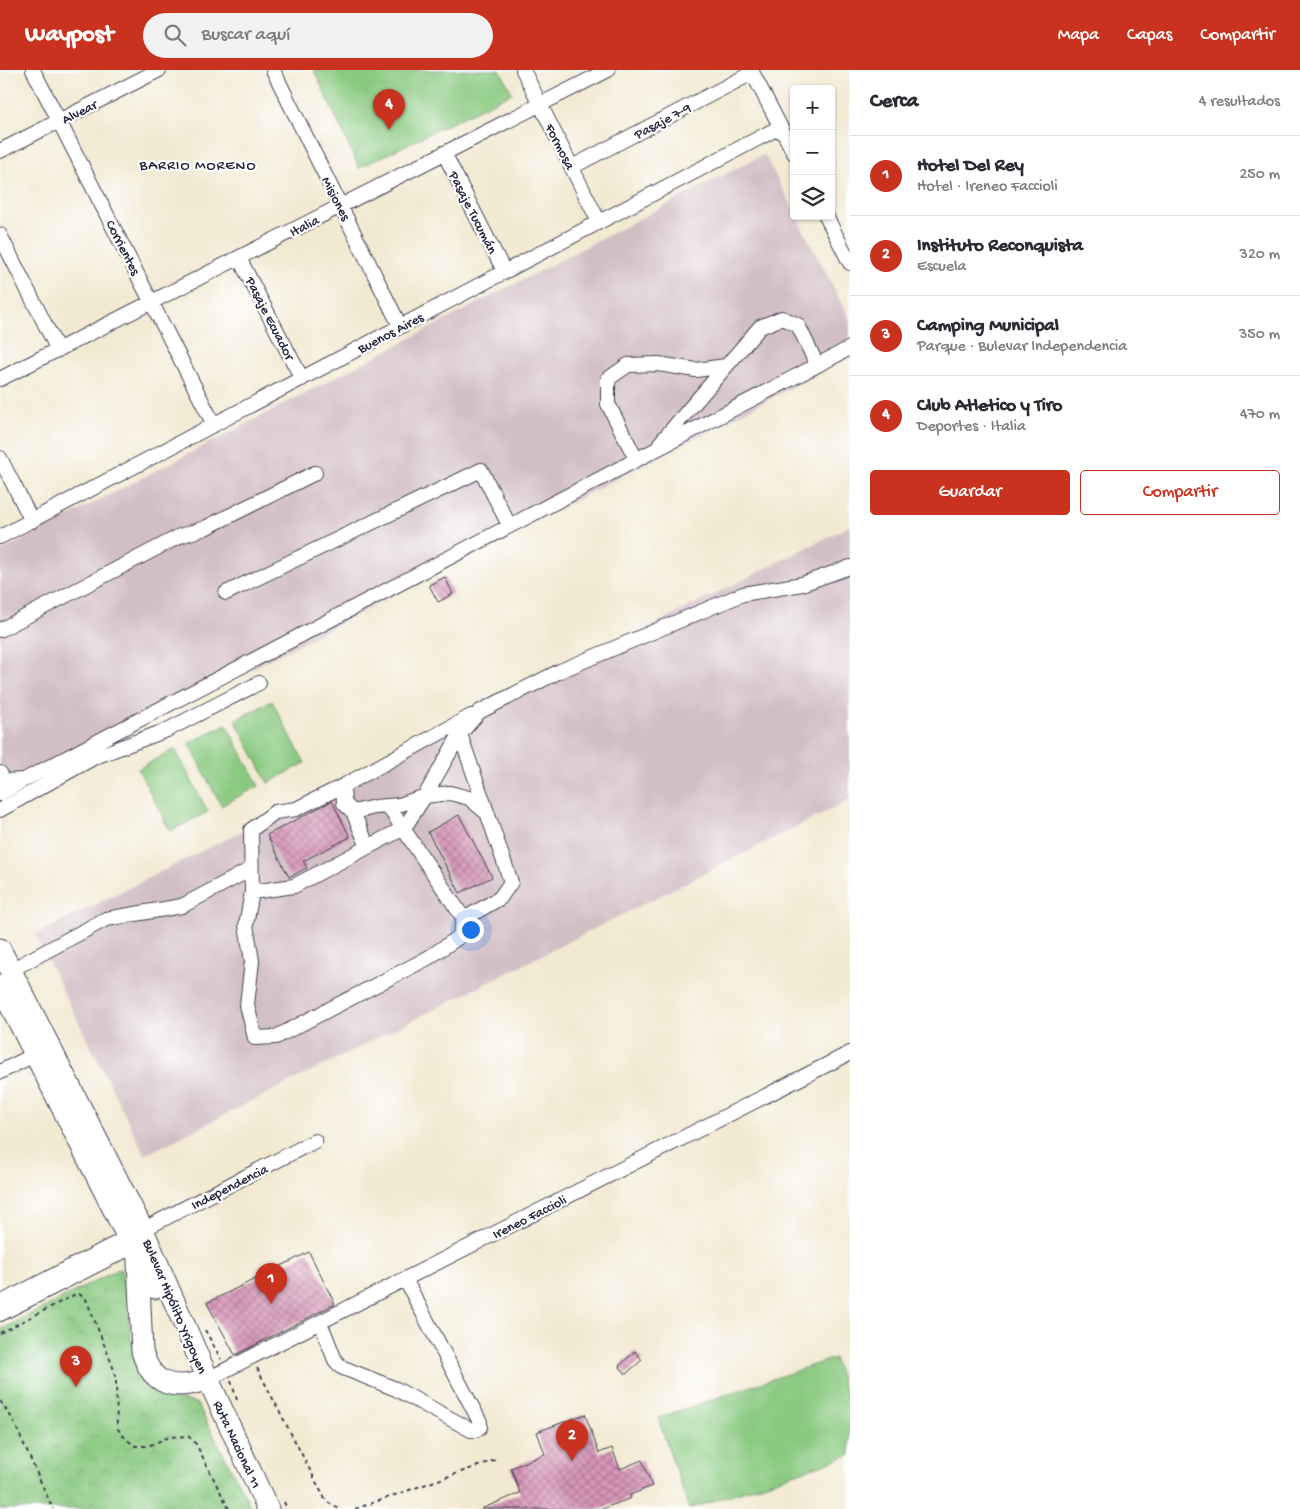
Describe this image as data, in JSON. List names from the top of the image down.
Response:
{
  "streets": {
    "highway": ["Bulevar Hipólito Yrigoyen", "Ruta Nacional 11"],
    "street": [
      "Alvear",
      "Pasaje 7-9",
      "Formosa",
      "Misiones",
      "Pasaje Tucumán",
      "Italia",
      "Corrientes",
      "Pasaje Ecuador",
      "Buenos Aires",
      "Independencia",
      "Ireneo Faccioli"
    ]
  },
  "crossings": [
    ["Alvear", "Corrientes"],
    ["Pasaje 7-9", "Formosa"],
    ["Formosa", "Italia"],
    ["Formosa", "Buenos Aires"],
    ["Misiones", "Italia"],
    ["Misiones", "Buenos Aires"],
    ["Pasaje Tucumán", "Italia"],
    ["Pasaje Tucumán", "Buenos Aires"],
    ["Italia", "Corrientes"],
    ["Italia", "Pasaje Ecuador"],
    ["Corrientes", "Buenos Aires"],
    ["Pasaje Ecuador", "Buenos Aires"],
    ["Independencia", "Bulevar Hipólito Yrigoyen"],
    ["Ireneo Faccioli", "Bulevar Hipólito Yrigoyen"],
    ["Ireneo Faccioli", "Ruta Nacional 11"],
    ["Bulevar Hipólito Yrigoyen", "Ruta Nacional 11"]
  ],
  "districts": ["BARRIO MORENO"],
  "page": {
    "header": "Waypost",
    "search": "Buscar aquí",
    "nav": ["Mapa", "Capas", "Compartir"],
    "heading": ["Cerca", "4 resultados"],
    "map_buttons": ["+", "−"],
    "pins": [
      "4",
      "1",
      "3",
      "2"
    ],
    "list": [
      {
        "mark": "1",
        "name": "Hotel Del Rey",
        "note": "Hotel · Ireneo Faccioli",
        "value": "250 m"
      },
      {
        "mark": "2",
        "name": "Instituto Reconquista",
        "note": "Escuela",
        "value": "320 m"
      },
      {
        "mark": "3",
        "name": "Camping Municipal",
        "note": "Parque · Bulevar Independencia",
        "value": "350 m"
      },
      {
        "mark": "4",
        "name": "Club Atletico y Tiro",
        "note": "Deportes · Italia",
        "value": "470 m"
      }
    ],
    "buttons": ["Guardar", "Compartir"]
  }
}
